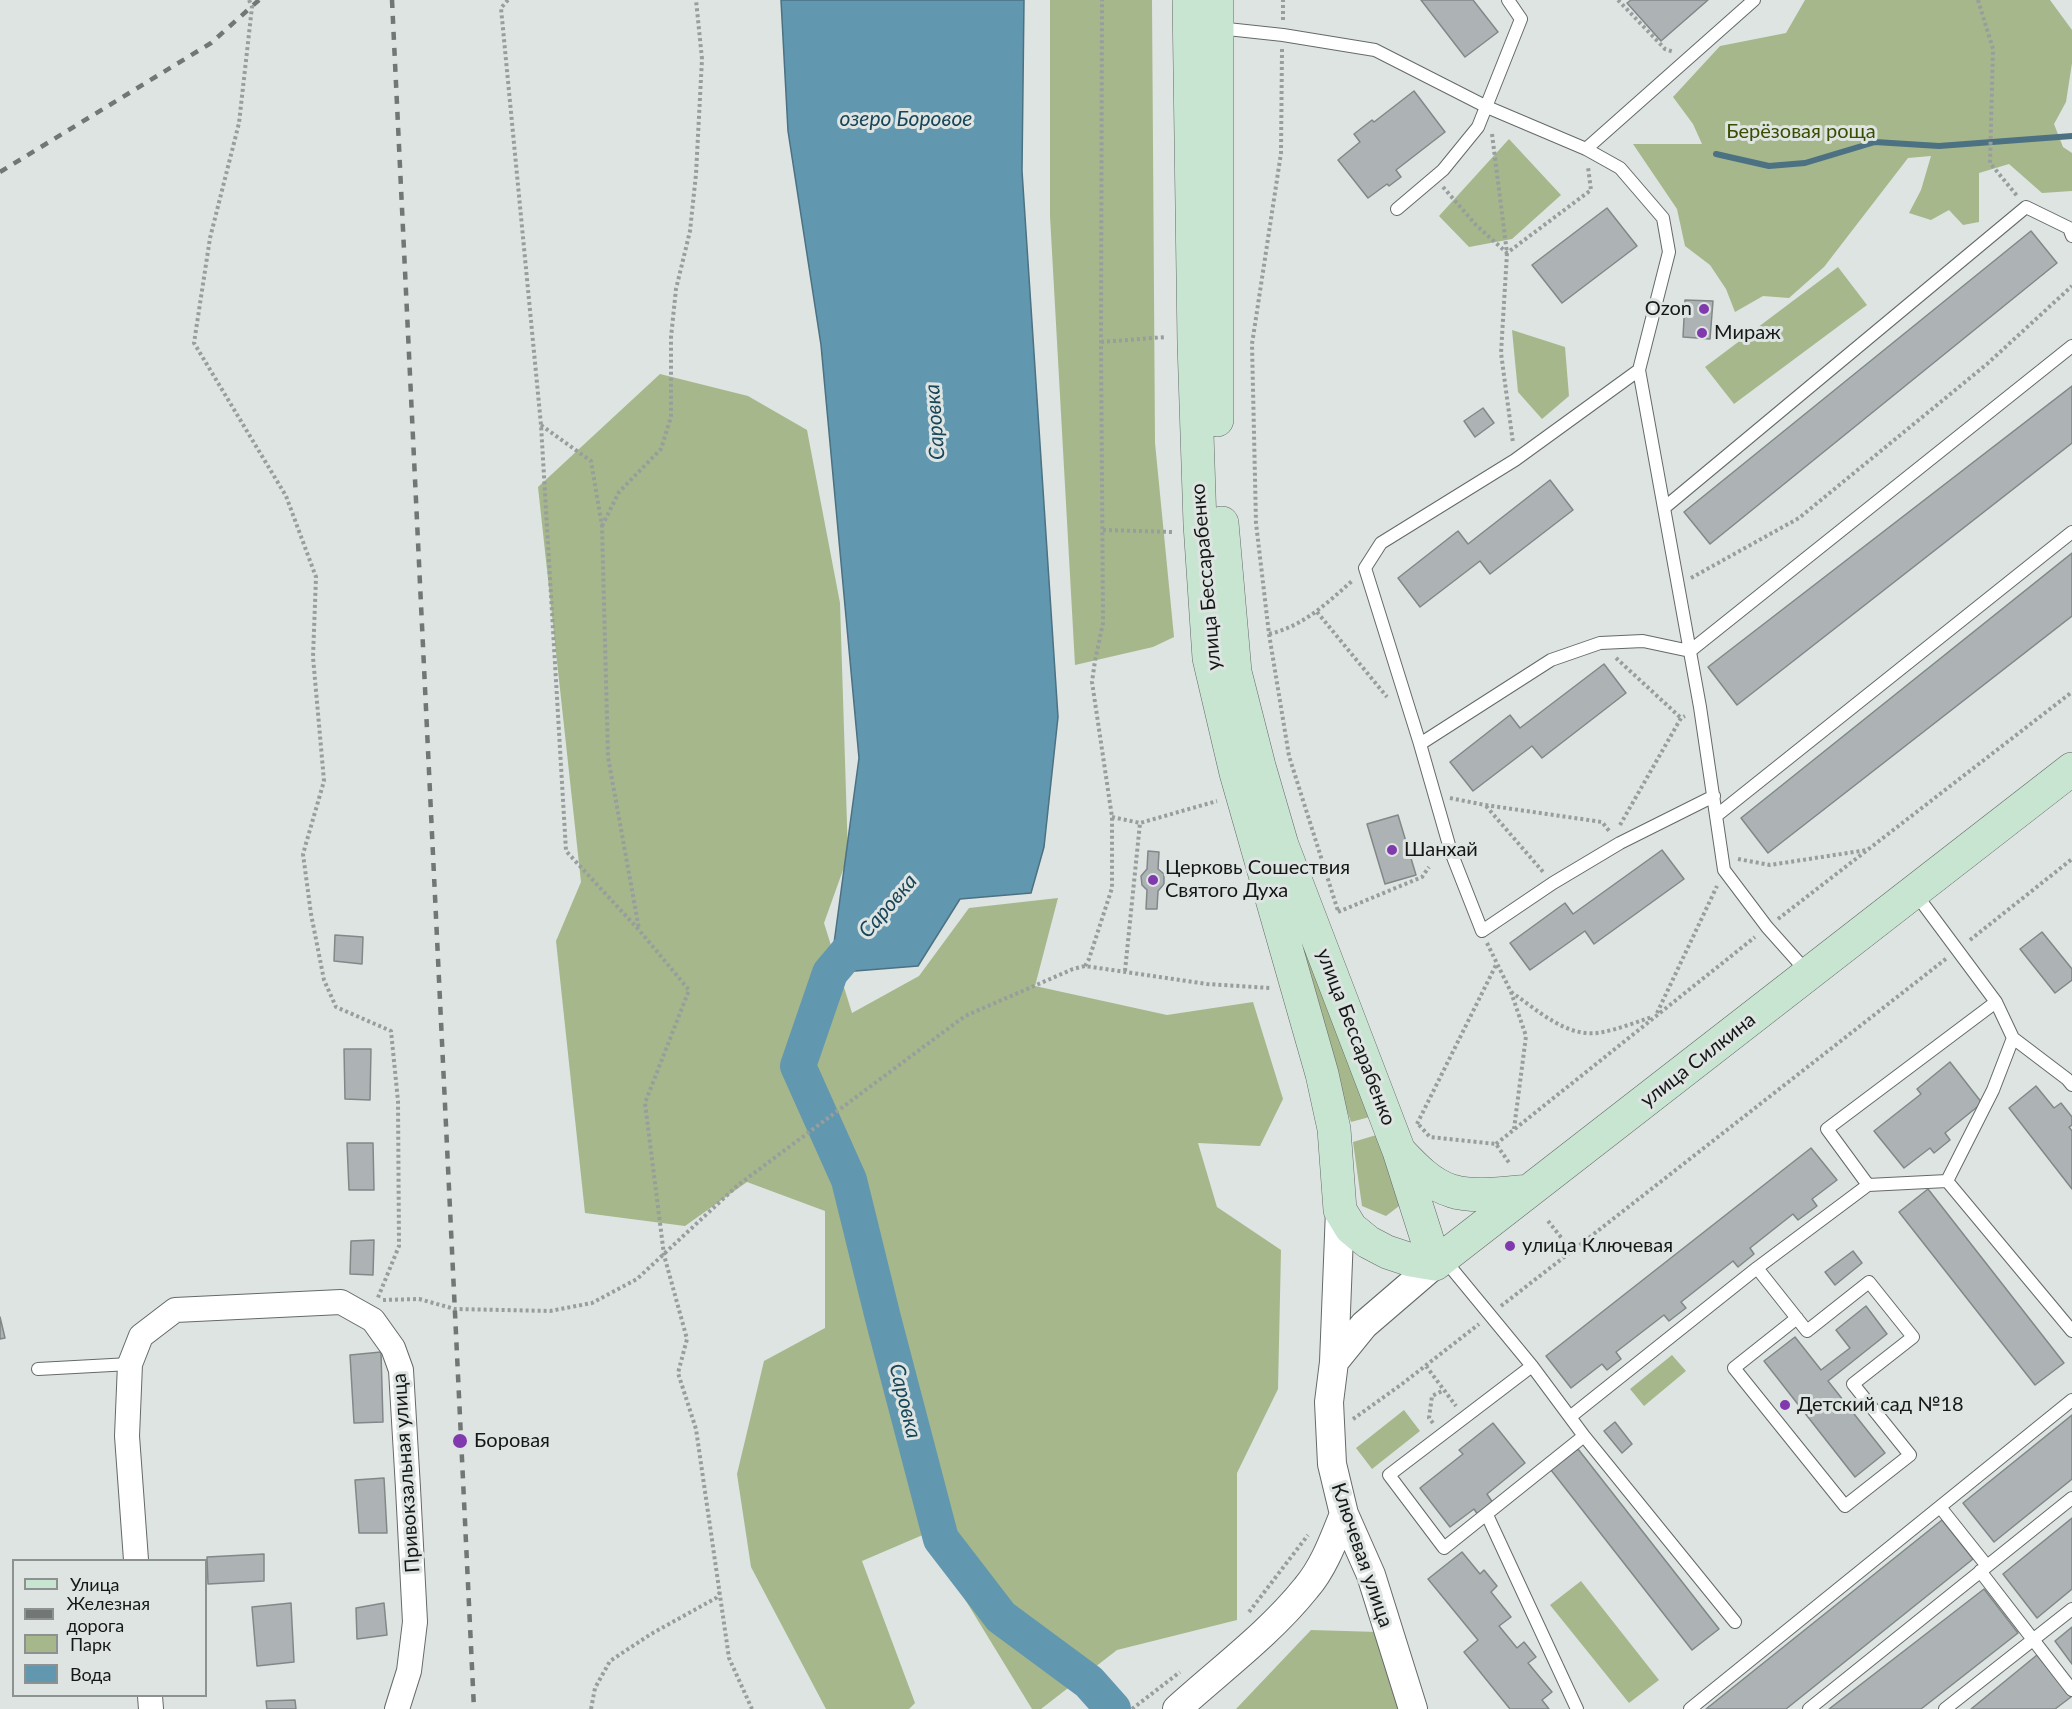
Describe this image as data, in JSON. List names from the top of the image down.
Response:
{
  "streets": {
    "main road": ["улица Бессарабенко", "улица Силкина"],
    "street": ["Привокзальная улица", "Ключевая улица"]
  },
  "crossings": [
    ["улица Бессарабенко", "улица Силкина"],
    ["улица Бессарабенко", "Ключевая улица"],
    ["улица Силкина", "Ключевая улица"]
  ],
  "water": ["озеро Боровое", "Саровка"],
  "parks": ["Берёзовая роща"],
  "places": [
    "Ozon",
    "Мираж",
    "Шанхай",
    "Церковь Сошествия Святого Духа",
    "улица Ключевая",
    "Детский сад №18",
    "Боровая"
  ],
  "legend": [
    "Улица",
    "Железная дорога",
    "Парк",
    "Вода"
  ]
}
